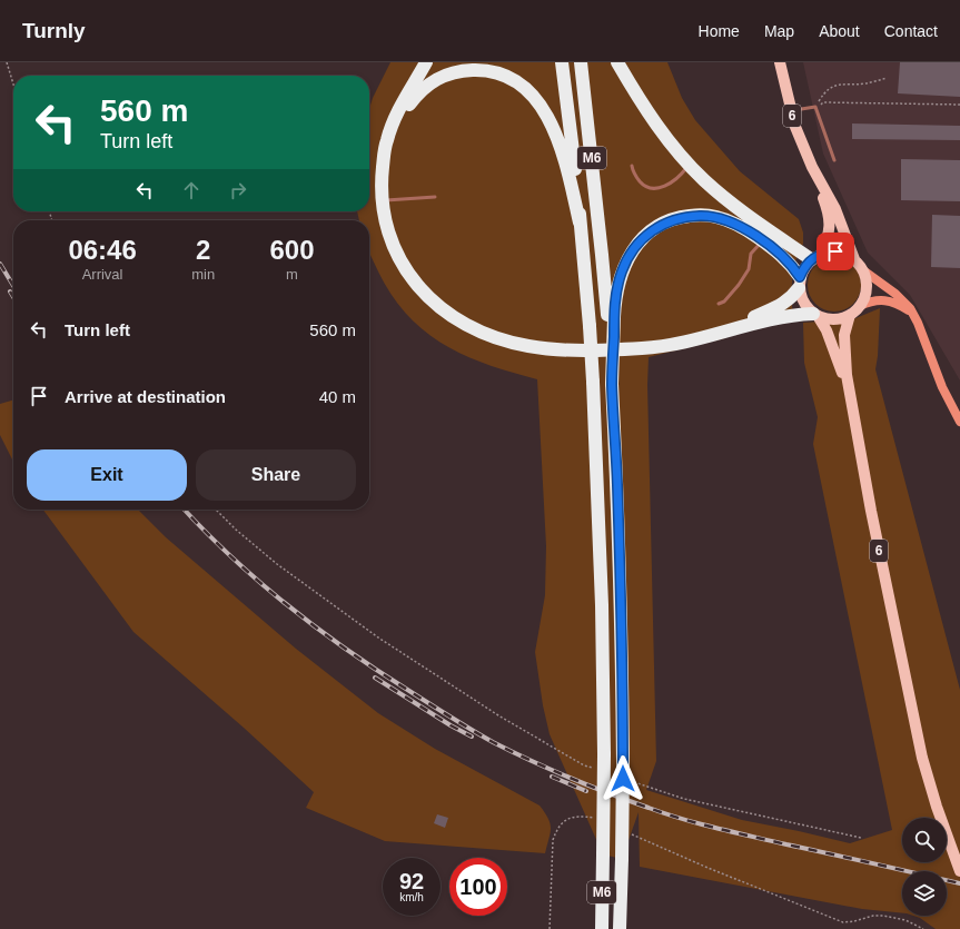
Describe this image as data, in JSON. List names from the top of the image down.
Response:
{
  "streets": {
    "highway": ["M6"],
    "main road": ["6"]
  },
  "page": {
    "header": "Turnly",
    "nav": [
      "Home",
      "Map",
      "About",
      "Contact"
    ],
    "turn": ["560 m", "Turn left"],
    "eta": [
      "06:46",
      "Arrival",
      "2",
      "min",
      "600",
      "m"
    ],
    "list": [
      {
        "name": "Turn left",
        "value": "560 m"
      },
      {
        "name": "Arrive at destination",
        "value": "40 m"
      }
    ],
    "buttons": ["Exit", "Share"],
    "speed": "92 km/h",
    "limit": "100"
  }
}
